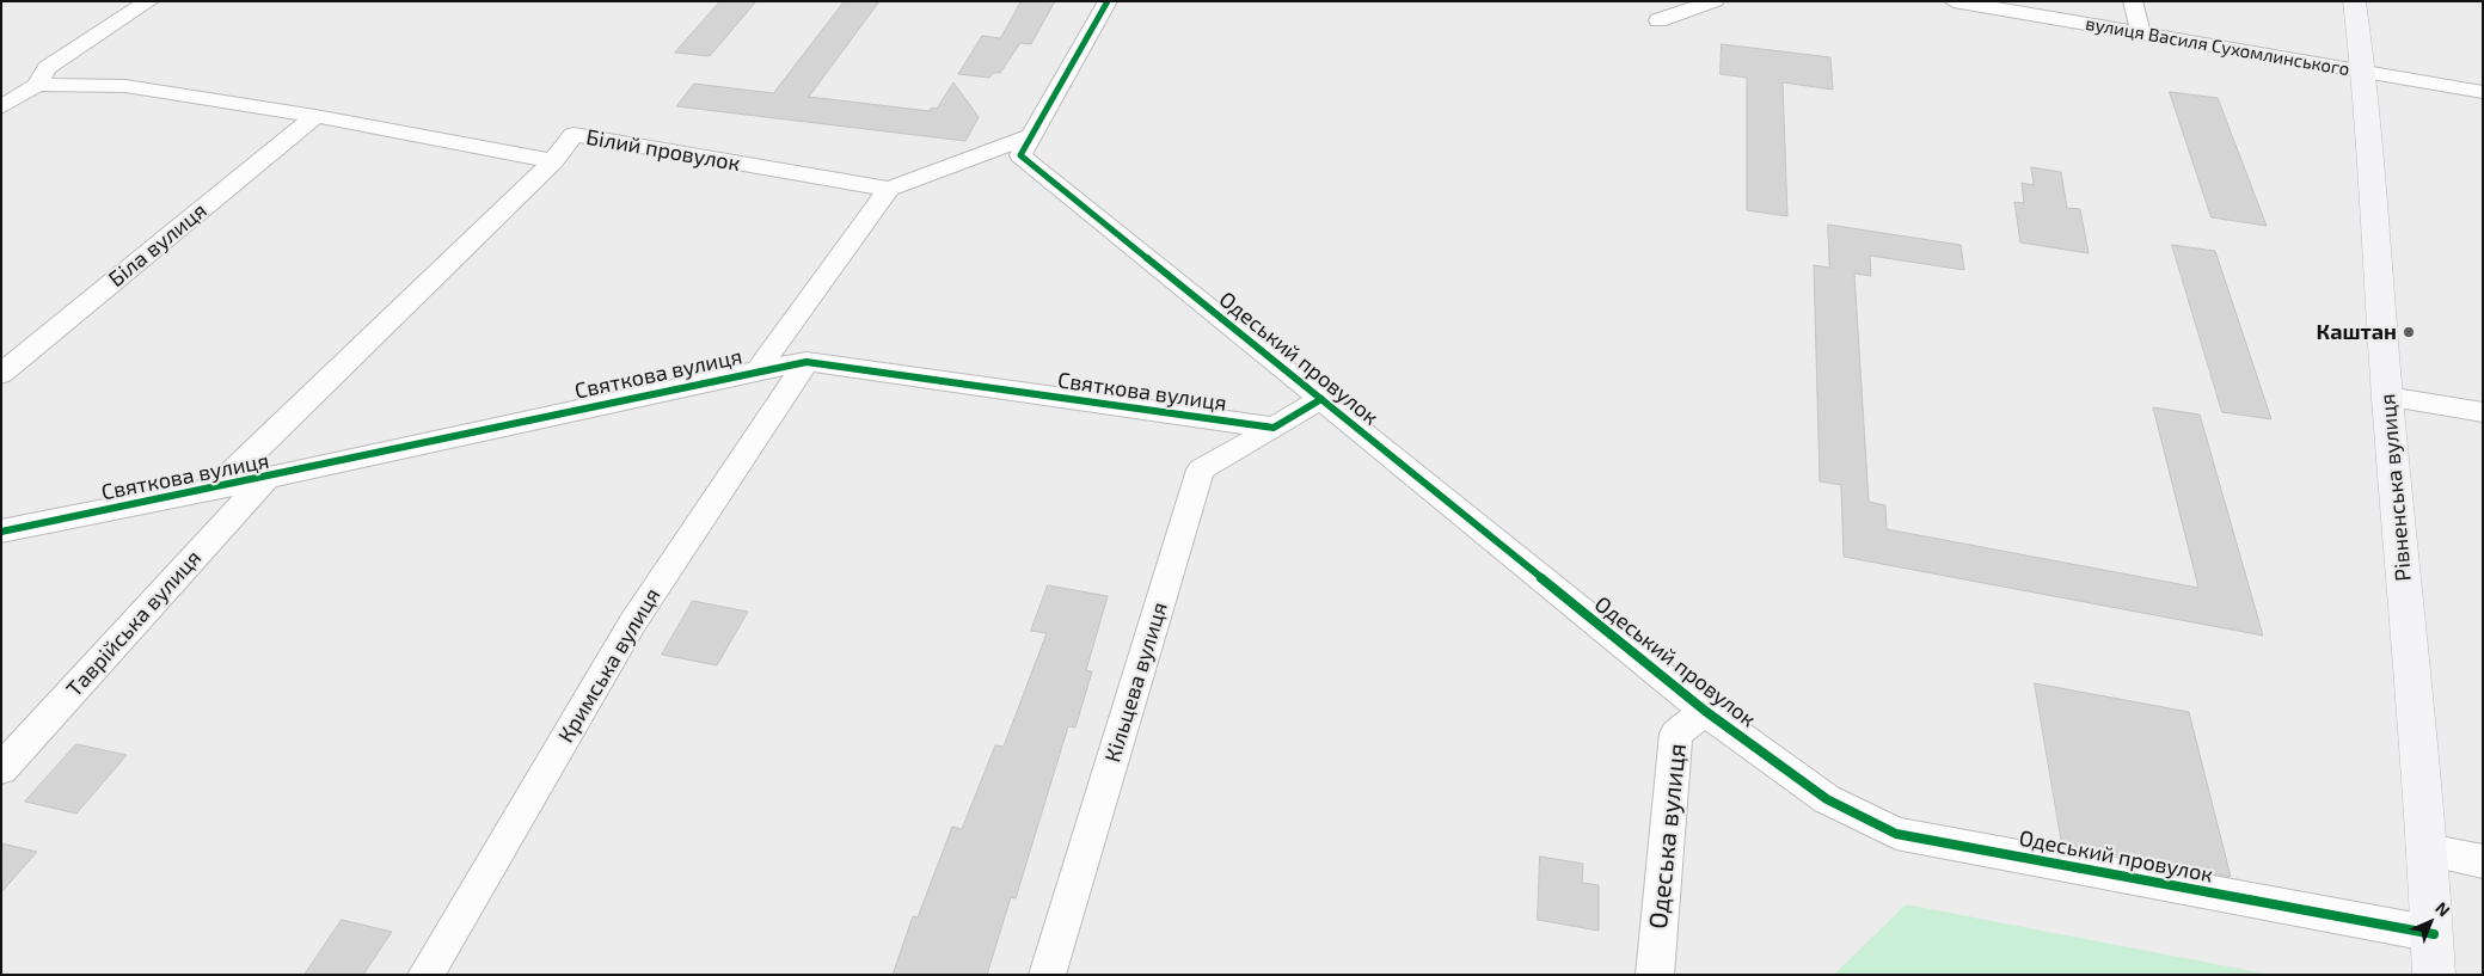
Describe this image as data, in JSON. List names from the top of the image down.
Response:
{
  "streets": {
    "street": [
      "вулиця Василя Сухомлинського",
      "Білий провулок",
      "Біла вулиця",
      "Одеський провулок",
      "Святкова вулиця",
      "Рівненська вулиця",
      "Таврійська вулиця",
      "Кримська вулиця",
      "Кільцева вулиця",
      "Одеська вулиця"
    ]
  },
  "crossings": [
    ["вулиця Василя Сухомлинського", "Рівненська вулиця"],
    ["Білий провулок", "Святкова вулиця"],
    ["Одеський провулок", "Рівненська вулиця"],
    ["Одеський провулок", "Одеська вулиця"],
    ["Святкова вулиця", "Таврійська вулиця"],
    ["Святкова вулиця", "Кримська вулиця"],
    ["Святкова вулиця", "Кільцева вулиця"]
  ],
  "places": ["Каштан"],
  "north": "top right"
}
